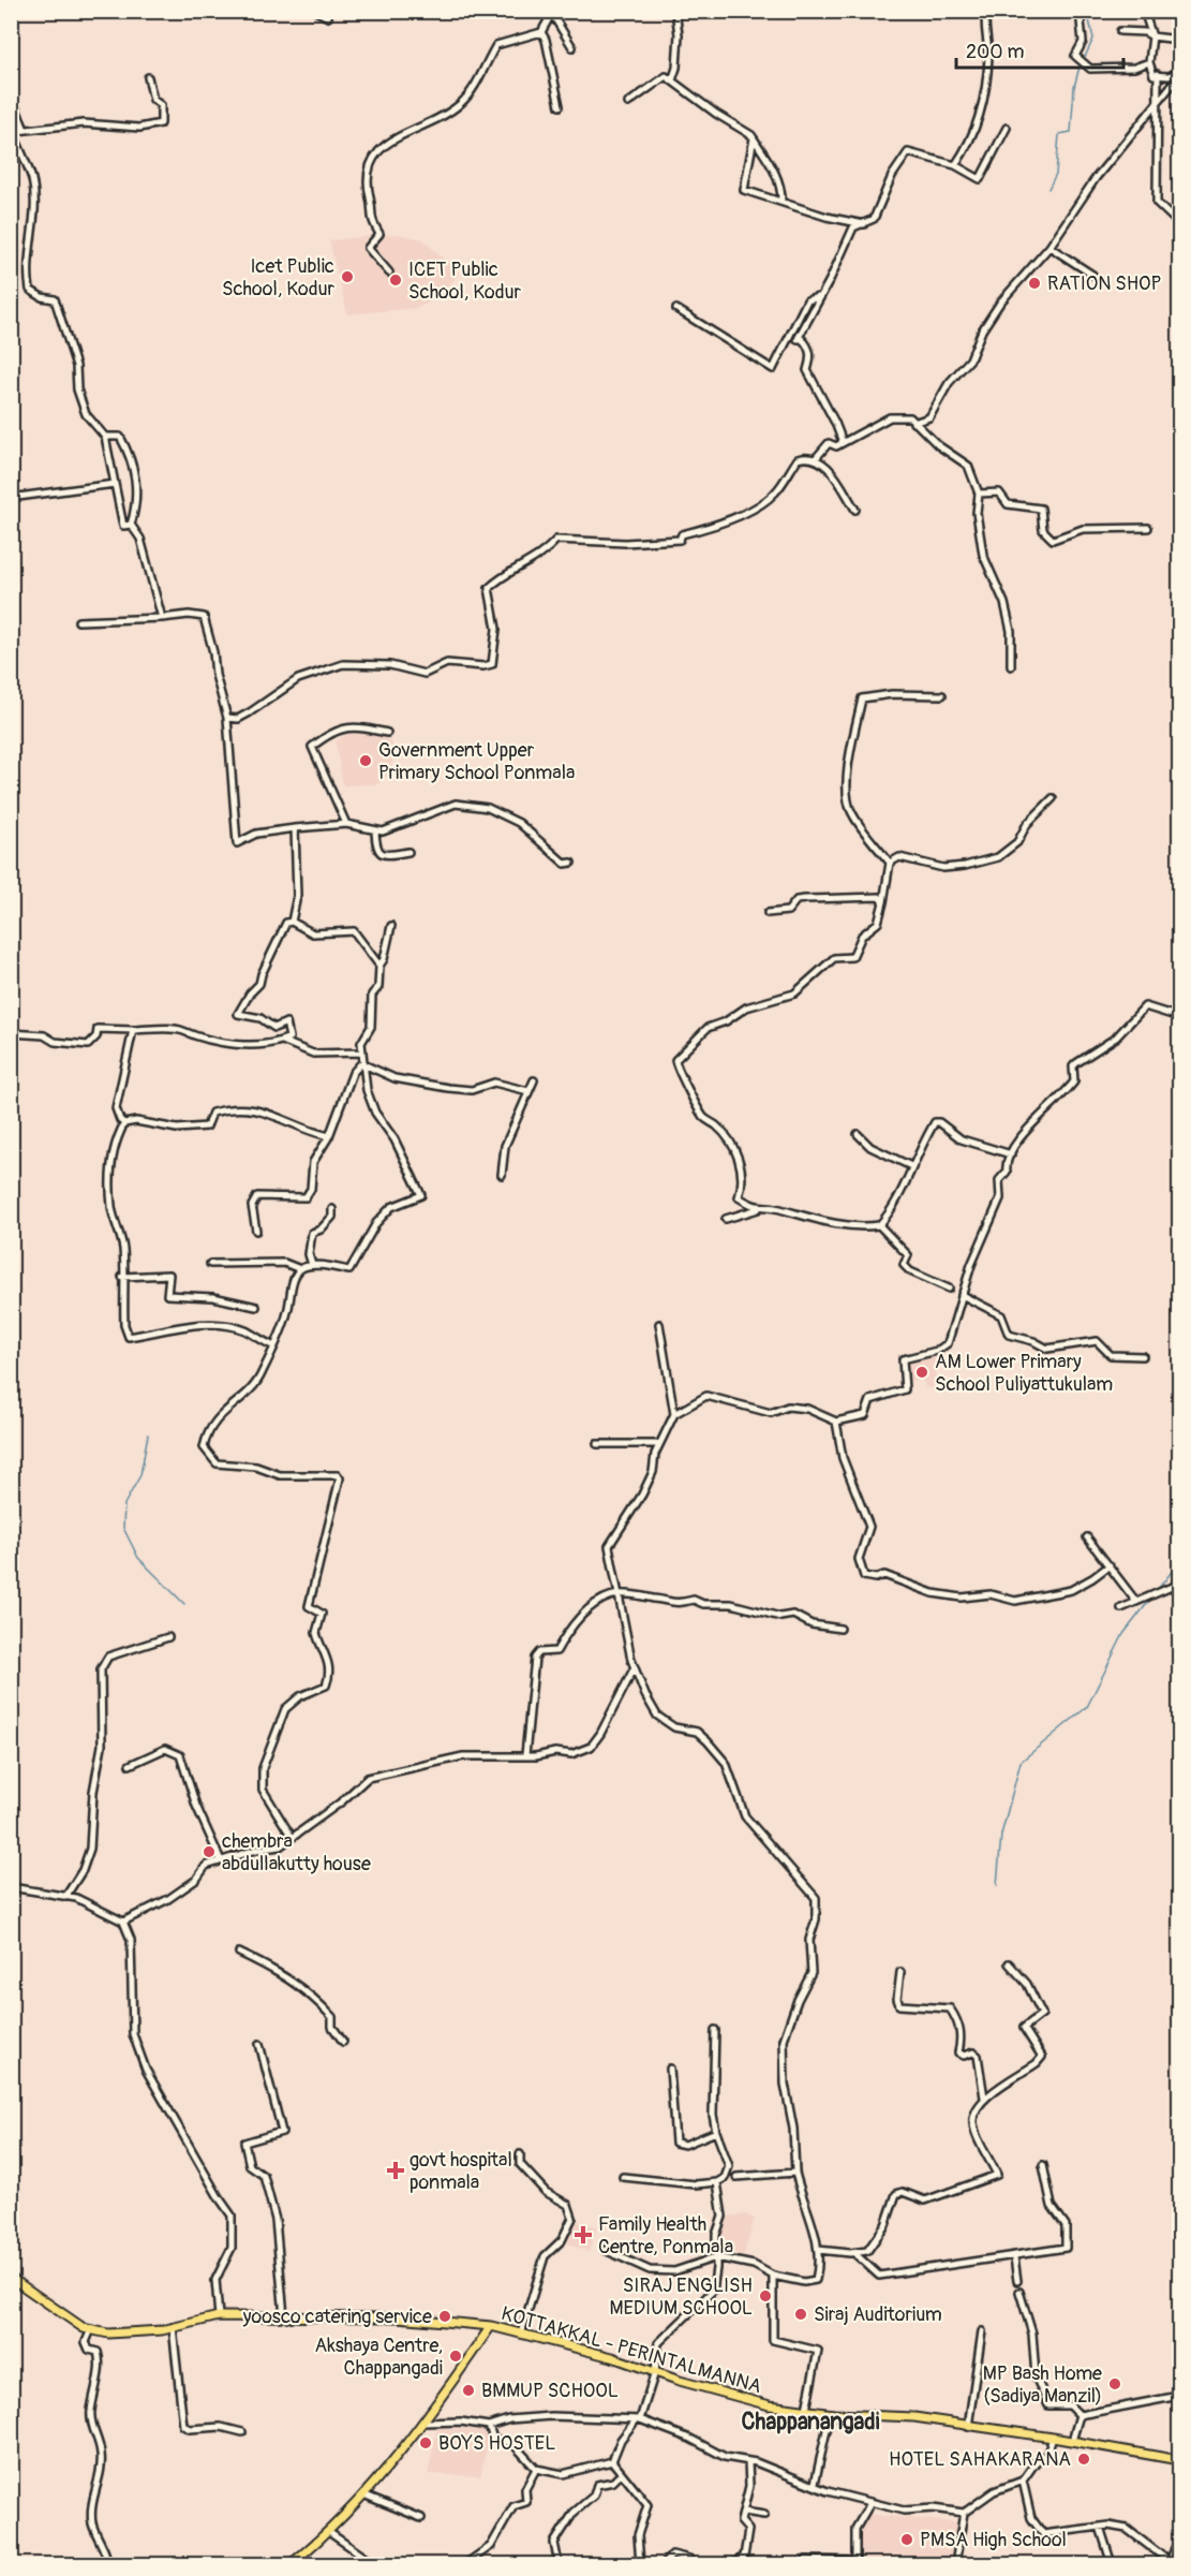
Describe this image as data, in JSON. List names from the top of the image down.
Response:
{
  "streets": {
    "main road": ["KOTTAKKAL - PERINTALMANNA"]
  },
  "districts": ["Chappanangadi"],
  "places": {
    "other": [
      "Icet Public School, Kodur",
      "ICET Public School, Kodur",
      "RATION SHOP",
      "Government Upper Primary School Ponmala",
      "AM Lower Primary School Puliyattukulam",
      "chembra abdullakutty house",
      "SIRAJ ENGLISH MEDIUM SCHOOL",
      "Siraj Auditorium",
      "yoosco catering service",
      "Akshaya Centre, Chappangadi",
      "MP Bash Home (Sadiya Manzil)",
      "BMMUP SCHOOL",
      "BOYS HOSTEL",
      "HOTEL SAHAKARANA",
      "PMSA High School"
    ],
    "health": ["govt hospital ponmala", "Family Health Centre, Ponmala"]
  },
  "scale_bar": "200 m"
}
